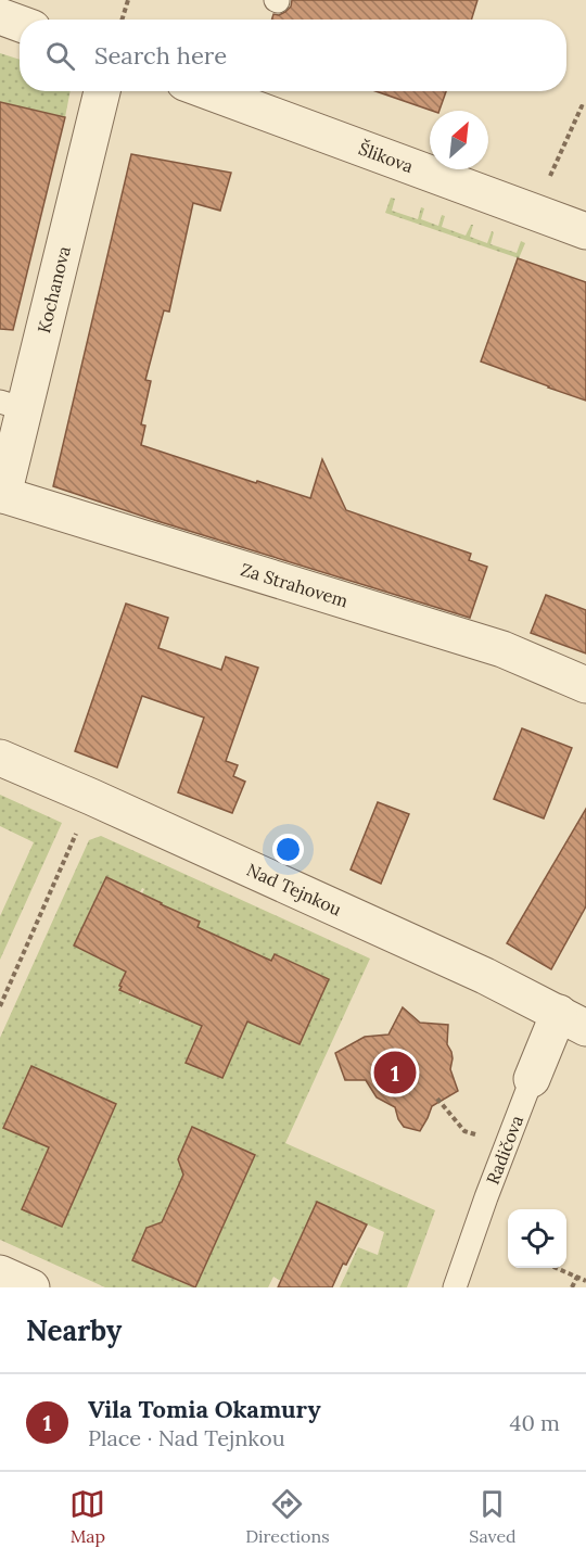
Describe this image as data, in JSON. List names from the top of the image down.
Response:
{
  "streets": {
    "street": [
      "Šlikova",
      "Kochanova",
      "Za Strahovem",
      "Nad Tejnkou",
      "Radičova"
    ]
  },
  "crossings": [
    ["Kochanova", "Za Strahovem"],
    ["Nad Tejnkou", "Radičova"]
  ],
  "north": "top right",
  "page": {
    "search": "Search here",
    "pins": "1",
    "heading": "Nearby",
    "list": [
      {
        "mark": "1",
        "name": "Vila Tomia Okamury",
        "note": "Place · Nad Tejnkou",
        "value": "40 m"
      }
    ],
    "nav": ["Map", "Directions", "Saved"]
  }
}
